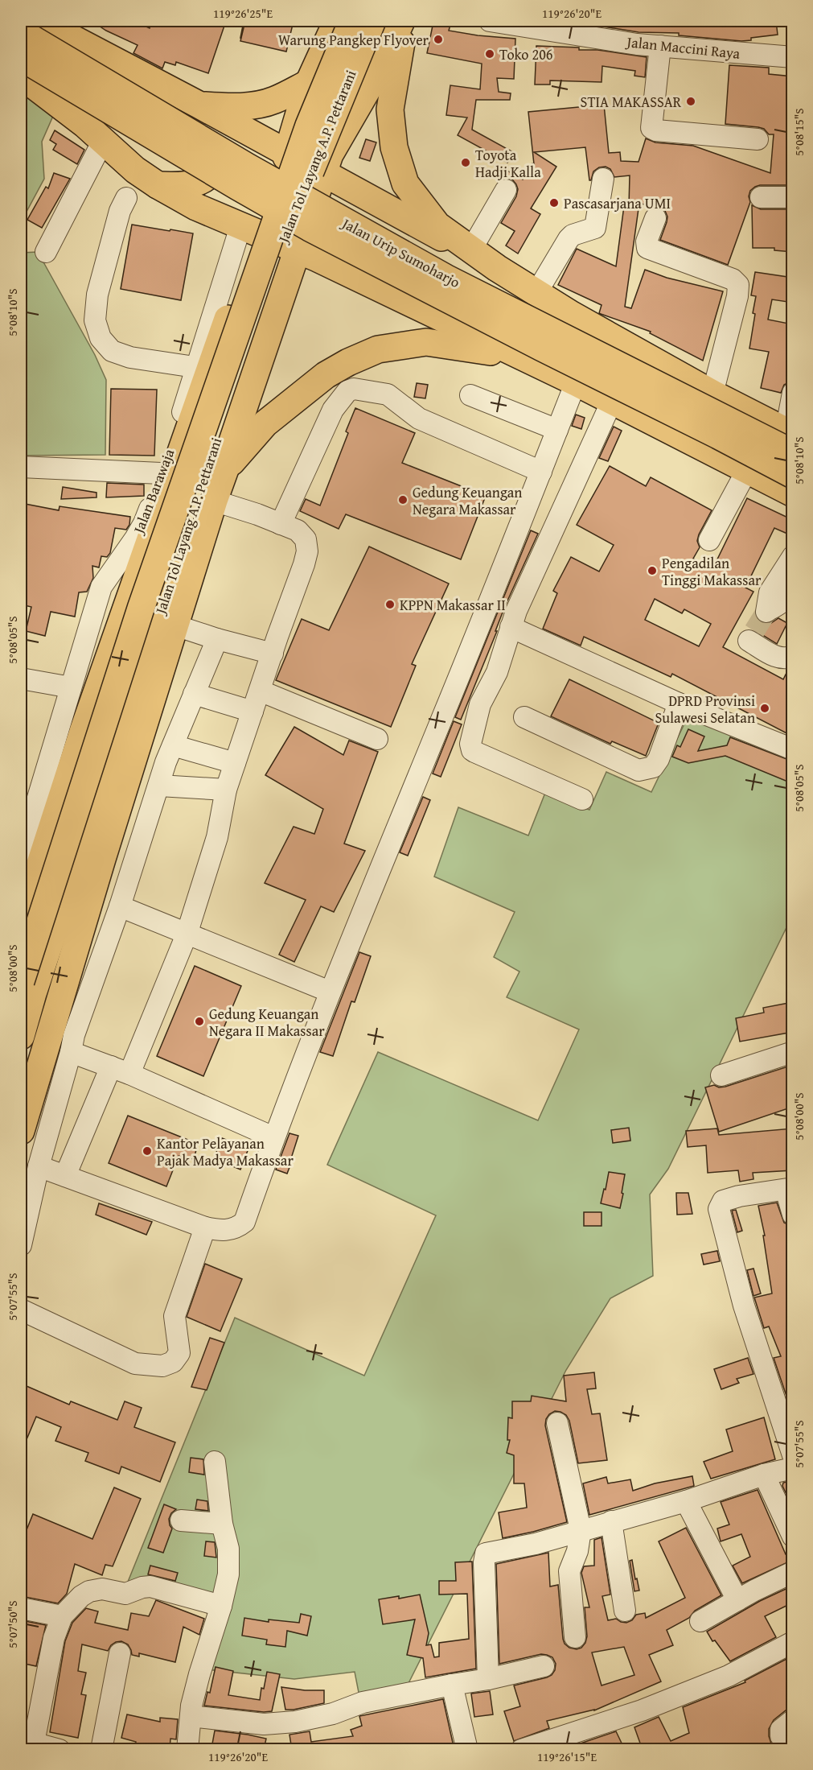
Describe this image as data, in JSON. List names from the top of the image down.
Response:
{
  "streets": {
    "highway": ["Jalan Tol Layang A.P. Pettarani", "Jalan Urip Sumoharjo"],
    "street": ["Jalan Maccini Raya", "Jalan Barawaja"]
  },
  "places": [
    "Warung Pangkep Flyover",
    "Toko 206",
    "STIA MAKASSAR",
    "Toyota Hadji Kalla",
    "Pascasarjana UMI",
    "Gedung Keuangan Negara Makassar",
    "Pengadilan Tinggi Makassar",
    "KPPN Makassar II",
    "DPRD Provinsi Sulawesi Selatan",
    "Gedung Keuangan Negara II Makassar",
    "Kantor Pelayanan Pajak Madya Makassar"
  ],
  "coordinates": [
    "119°26'25\"E",
    "119°26'20\"E",
    "5°08'15\"S",
    "5°08'10\"S",
    "5°08'05\"S",
    "5°08'00\"S",
    "5°07'55\"S",
    "5°07'50\"S",
    "119°26'15\"E"
  ]
}
